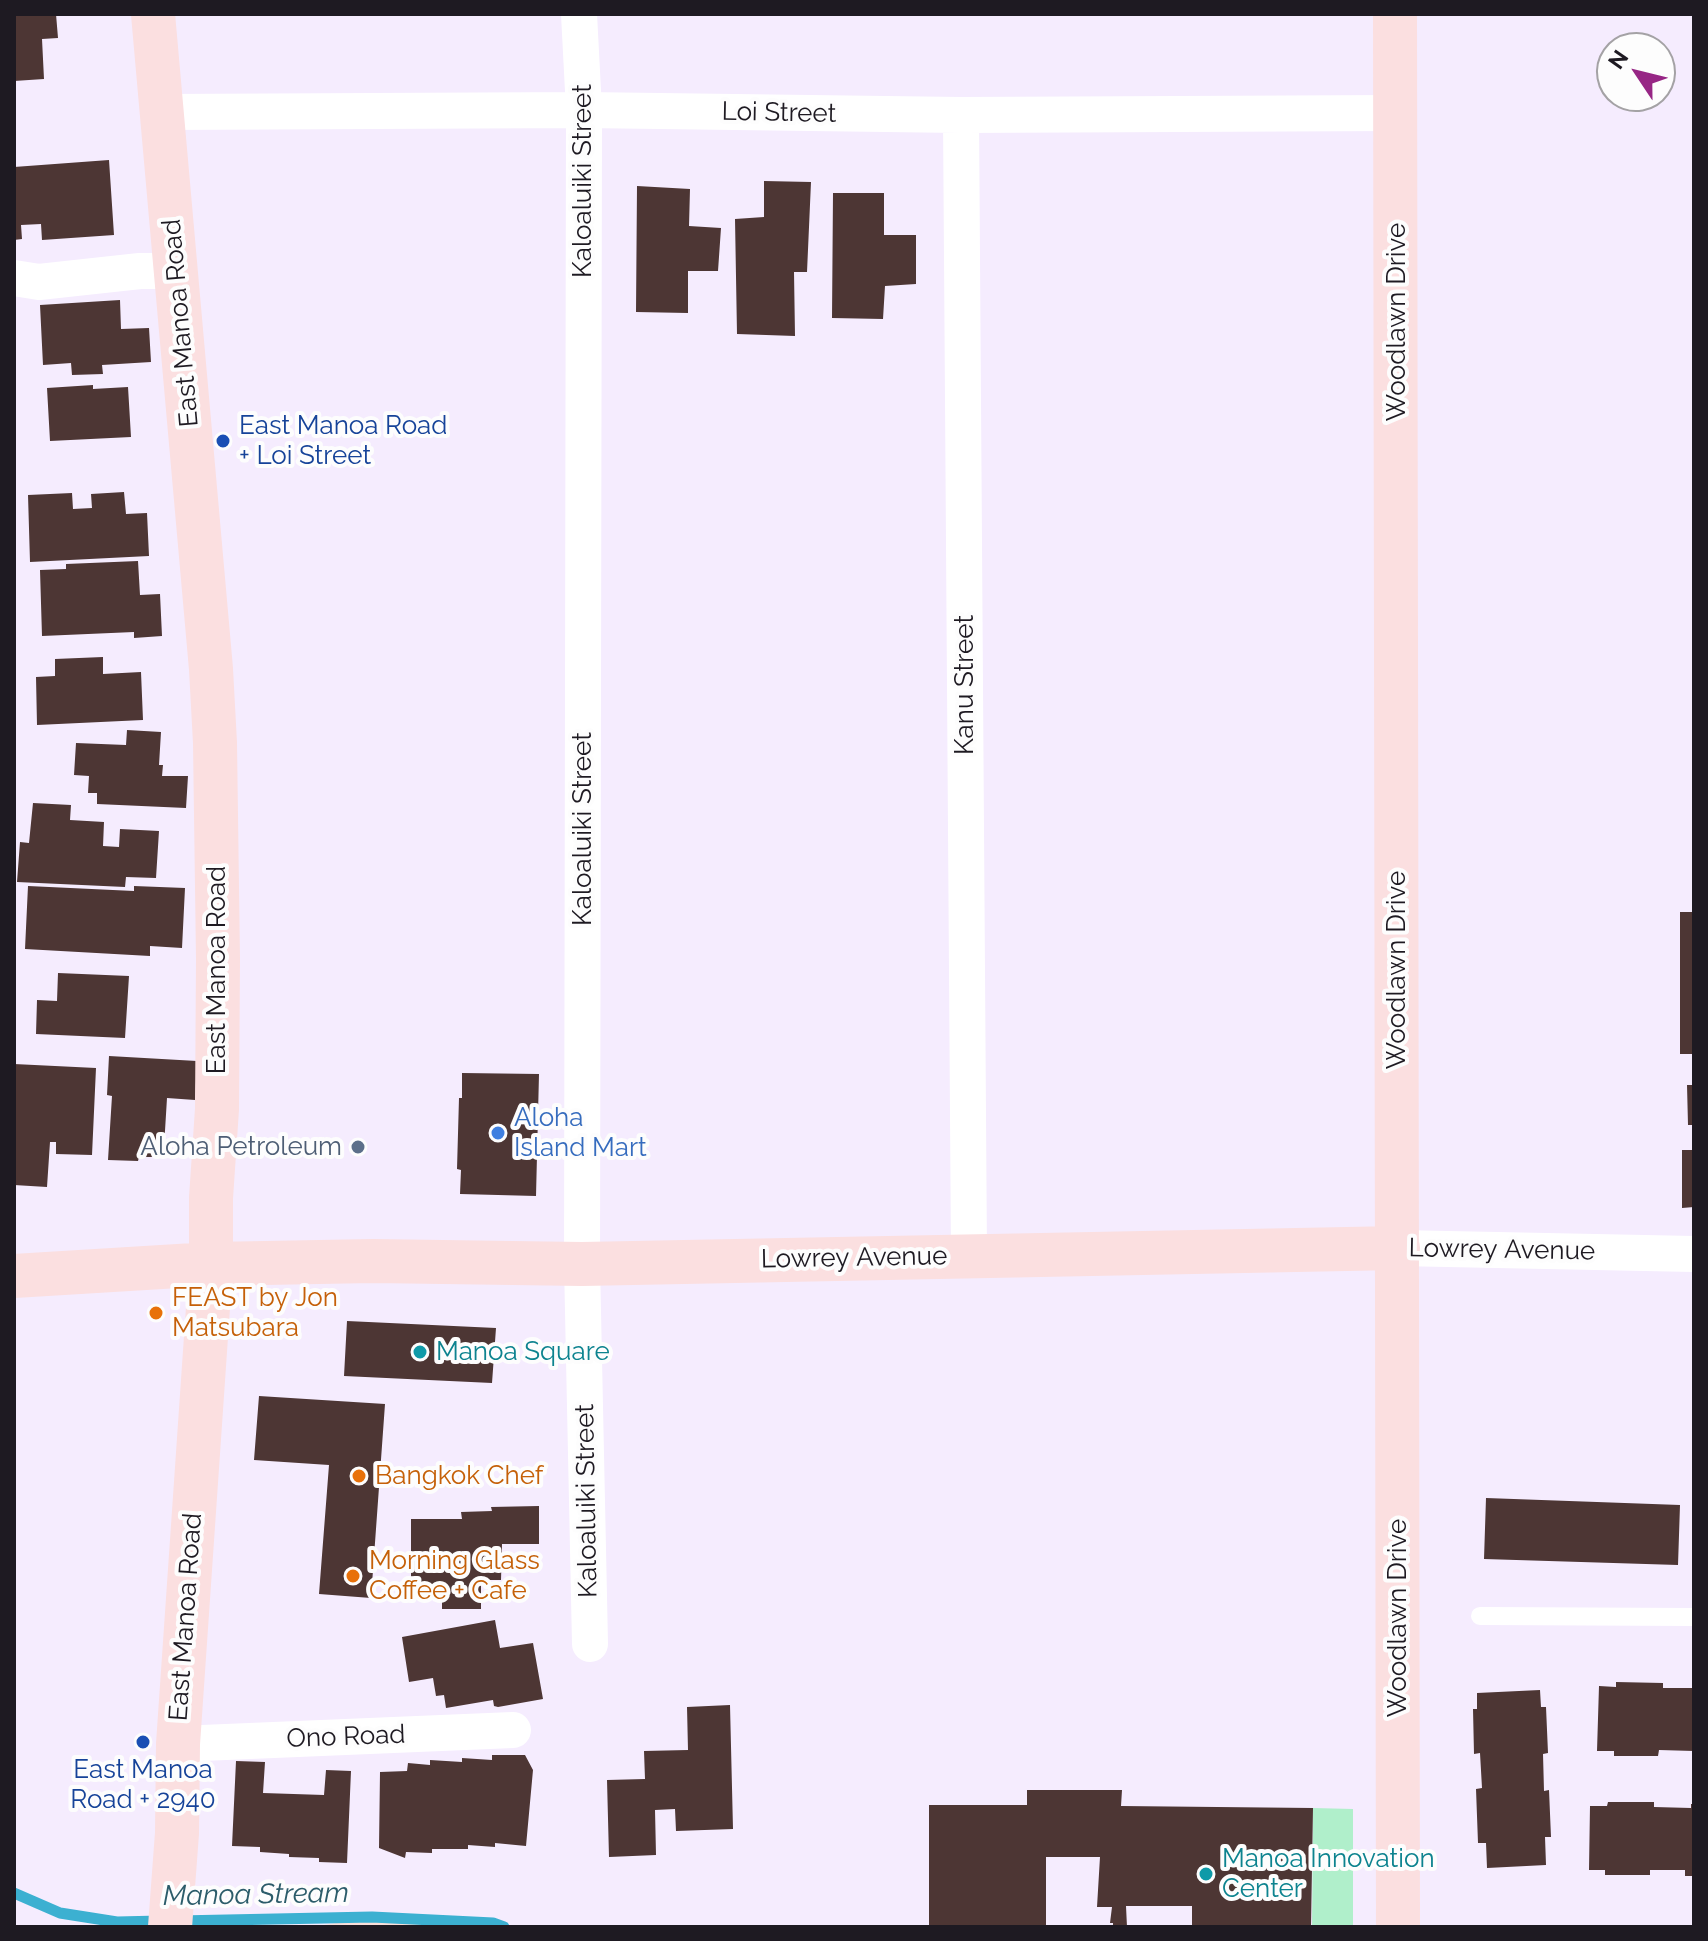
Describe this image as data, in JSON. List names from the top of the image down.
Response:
{
  "streets": {
    "street": [
      "Loi Street",
      "Kaloaluiki Street",
      "Woodlawn Drive",
      "East Manoa Road",
      "Kanu Street",
      "Lowrey Avenue",
      "Ono Road"
    ]
  },
  "crossings": [
    ["Loi Street", "Kaloaluiki Street"],
    ["Loi Street", "Woodlawn Drive"],
    ["Loi Street", "East Manoa Road"],
    ["Loi Street", "Kanu Street"],
    ["Kaloaluiki Street", "Lowrey Avenue"],
    ["Woodlawn Drive", "Lowrey Avenue"],
    ["East Manoa Road", "Lowrey Avenue"],
    ["East Manoa Road", "Ono Road"],
    ["Kanu Street", "Lowrey Avenue"]
  ],
  "water": ["Manoa Stream"],
  "places": [
    "East Manoa Road + Loi Street",
    "Aloha Island Mart",
    "Aloha Petroleum",
    "FEAST by Jon Matsubara",
    "Manoa Square",
    "Bangkok Chef",
    "Morning Glass Coffee + Cafe",
    "East Manoa Road + 2940",
    "Manoa Innovation Center"
  ],
  "north": "top left"
}
